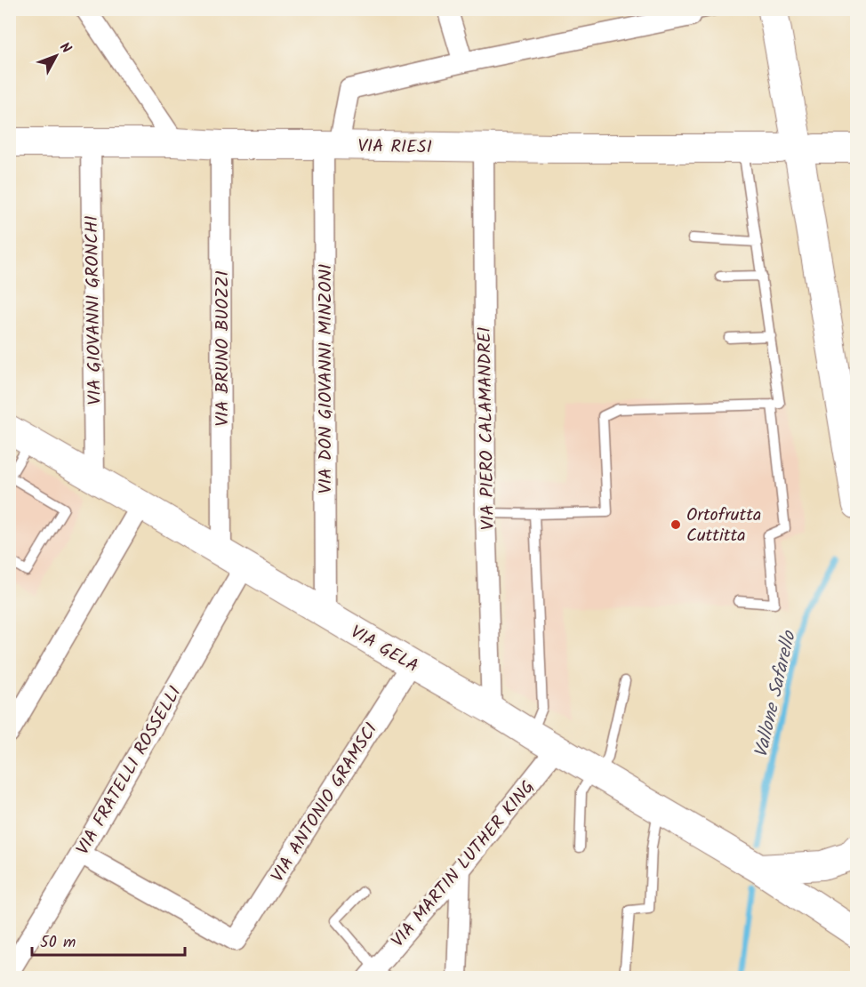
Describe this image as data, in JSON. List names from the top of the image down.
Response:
{
  "streets": {
    "main road": ["VIA RIESI", "VIA GELA"],
    "street": [
      "VIA GIOVANNI GRONCHI",
      "VIA BRUNO BUOZZI",
      "VIA DON GIOVANNI MINZONI",
      "VIA PIERO CALAMANDREI",
      "VIA FRATELLI ROSSELLI",
      "VIA ANTONIO GRAMSCI",
      "VIA MARTIN LUTHER KING"
    ]
  },
  "crossings": [
    ["VIA RIESI", "VIA GIOVANNI GRONCHI"],
    ["VIA RIESI", "VIA BRUNO BUOZZI"],
    ["VIA RIESI", "VIA DON GIOVANNI MINZONI"],
    ["VIA RIESI", "VIA PIERO CALAMANDREI"],
    ["VIA GIOVANNI GRONCHI", "VIA GELA"],
    ["VIA BRUNO BUOZZI", "VIA GELA"],
    ["VIA BRUNO BUOZZI", "VIA FRATELLI ROSSELLI"],
    ["VIA DON GIOVANNI MINZONI", "VIA GELA"],
    ["VIA PIERO CALAMANDREI", "VIA GELA"],
    ["VIA GELA", "VIA FRATELLI ROSSELLI"],
    ["VIA GELA", "VIA ANTONIO GRAMSCI"],
    ["VIA GELA", "VIA MARTIN LUTHER KING"],
    ["VIA FRATELLI ROSSELLI", "VIA ANTONIO GRAMSCI"]
  ],
  "water": ["Vallone Safarello"],
  "places": ["Ortofrutta Cuttitta"],
  "scale_bar": "50 m",
  "north": "top right"
}
